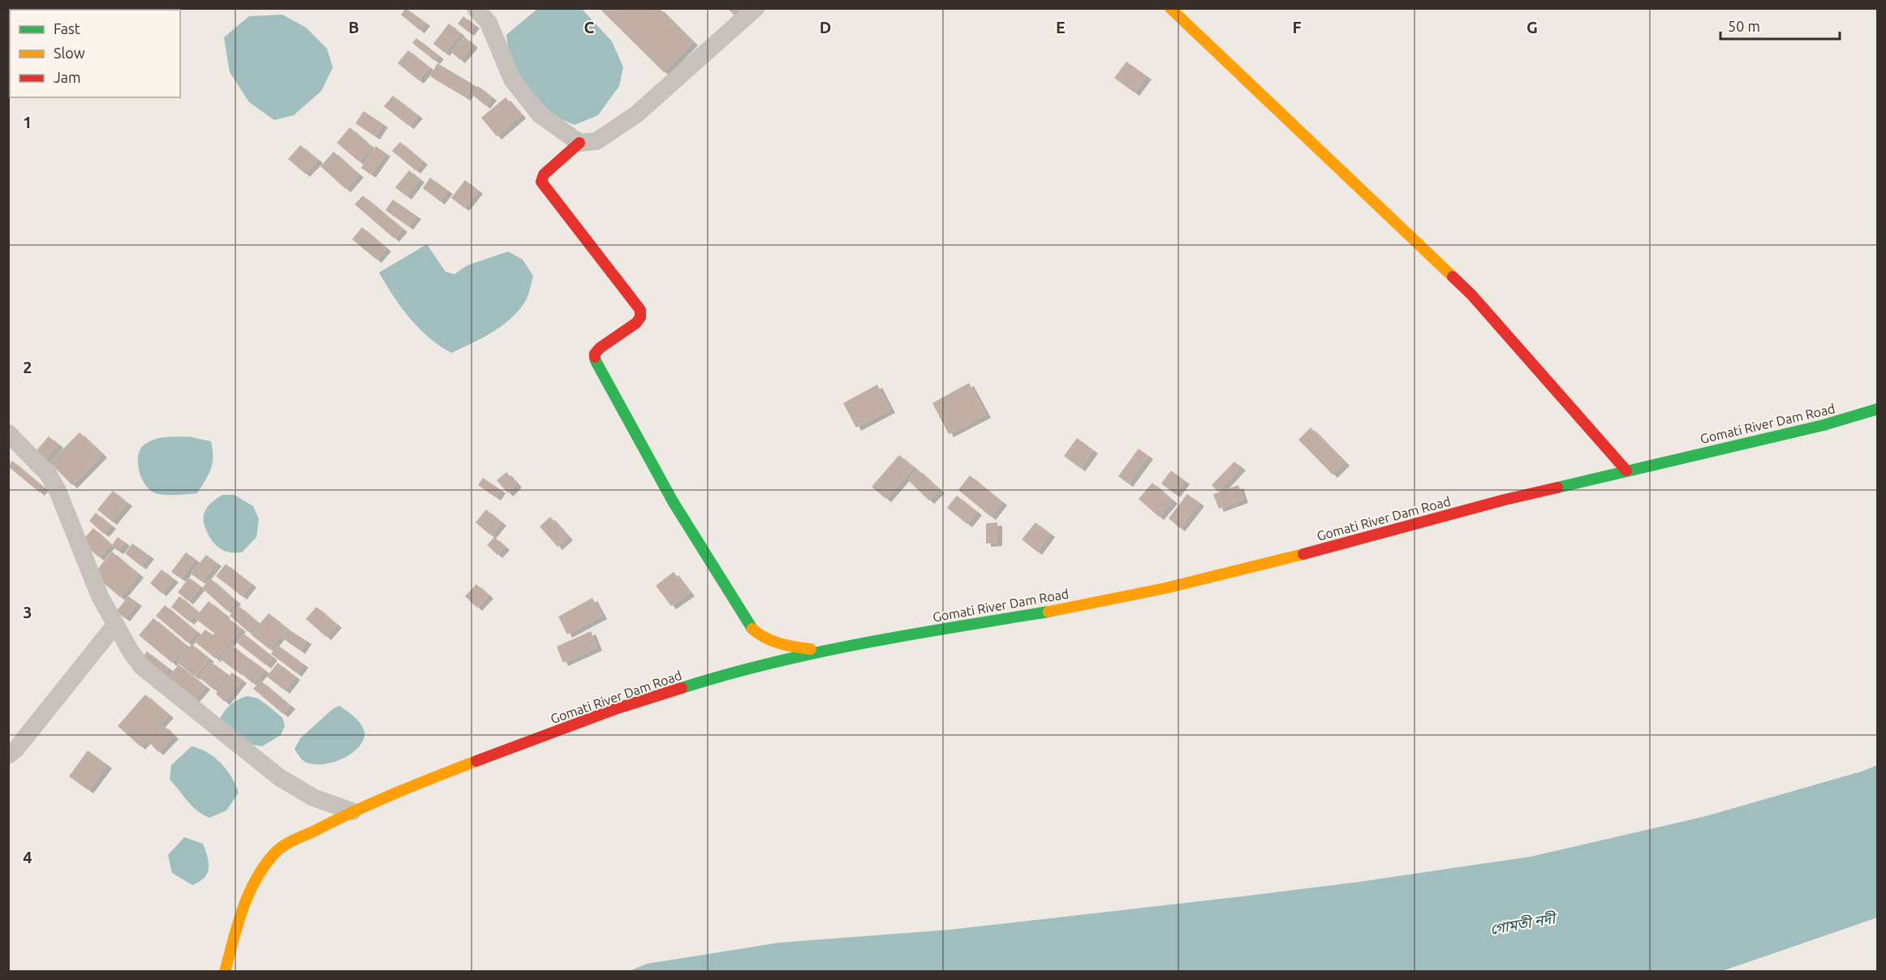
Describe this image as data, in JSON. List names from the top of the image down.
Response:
{
  "streets": {
    "main road": ["Gomati River Dam Road"]
  },
  "water": ["গোমতী নদী"],
  "legend": ["Fast", "Slow", "Jam"],
  "scale_bar": "50 m",
  "grid": {
    "columns": [
      "B",
      "C",
      "D",
      "E",
      "F",
      "G"
    ],
    "rows": [
      "1",
      "2",
      "3",
      "4"
    ]
  }
}
